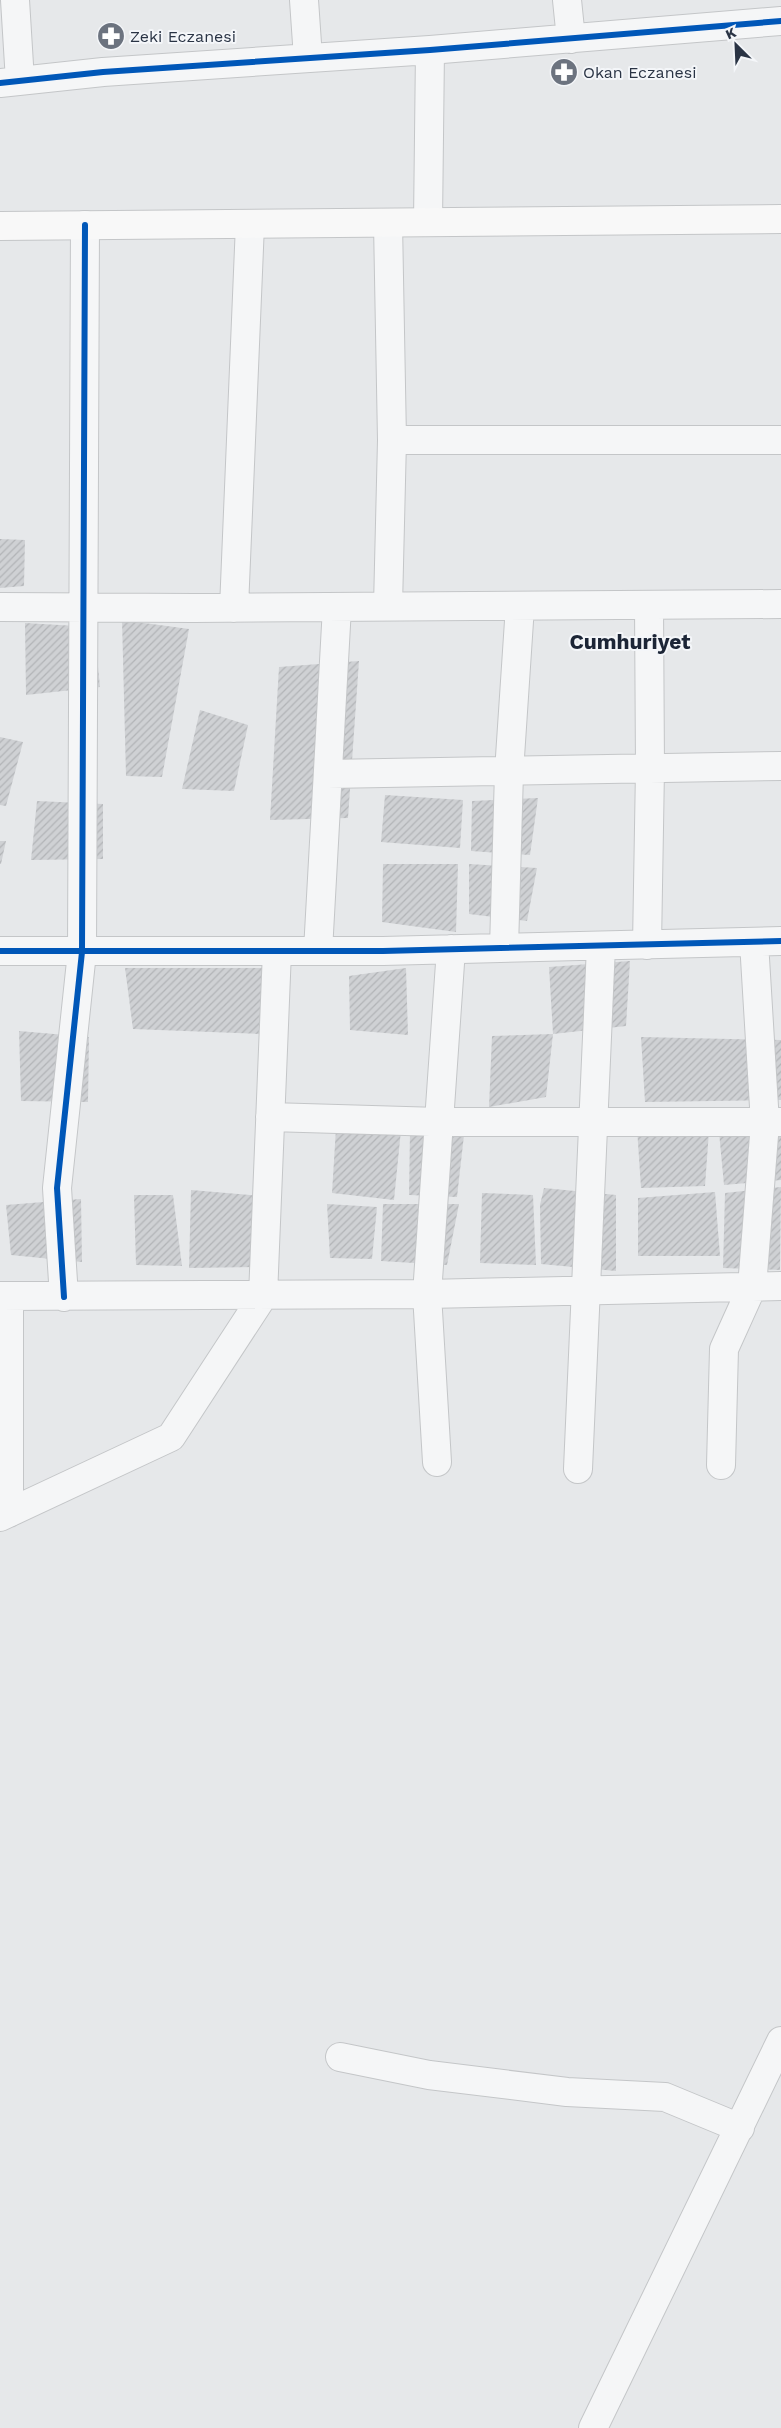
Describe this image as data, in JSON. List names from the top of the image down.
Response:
{
  "districts": ["Cumhuriyet"],
  "places": {
    "pharmacy": ["Zeki Eczanesi", "Okan Eczanesi"]
  },
  "north": "top left"
}
